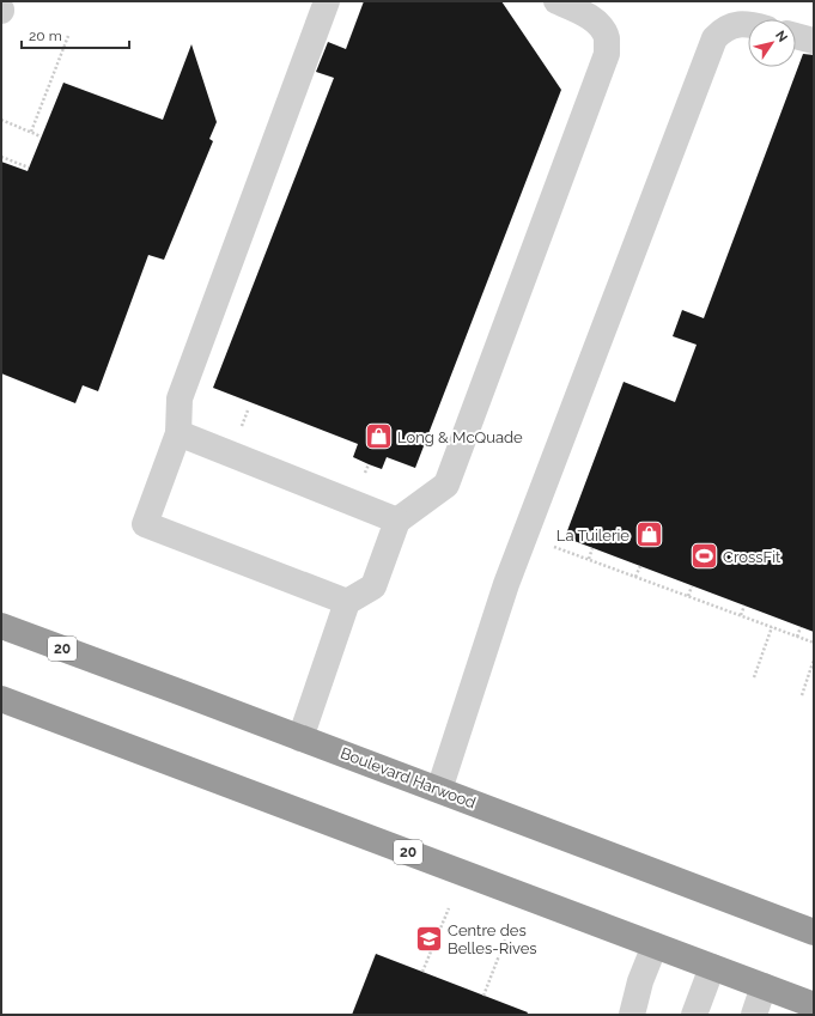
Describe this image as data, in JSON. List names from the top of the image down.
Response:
{
  "streets": {
    "highway": ["20", "Boulevard Harwood"]
  },
  "places": {
    "shop": ["Long & McQuade", "La Tuilerie"],
    "sports": ["CrossFit"],
    "school or university": ["Centre des Belles-Rives"]
  },
  "scale_bar": "20 m",
  "north": "top right"
}
